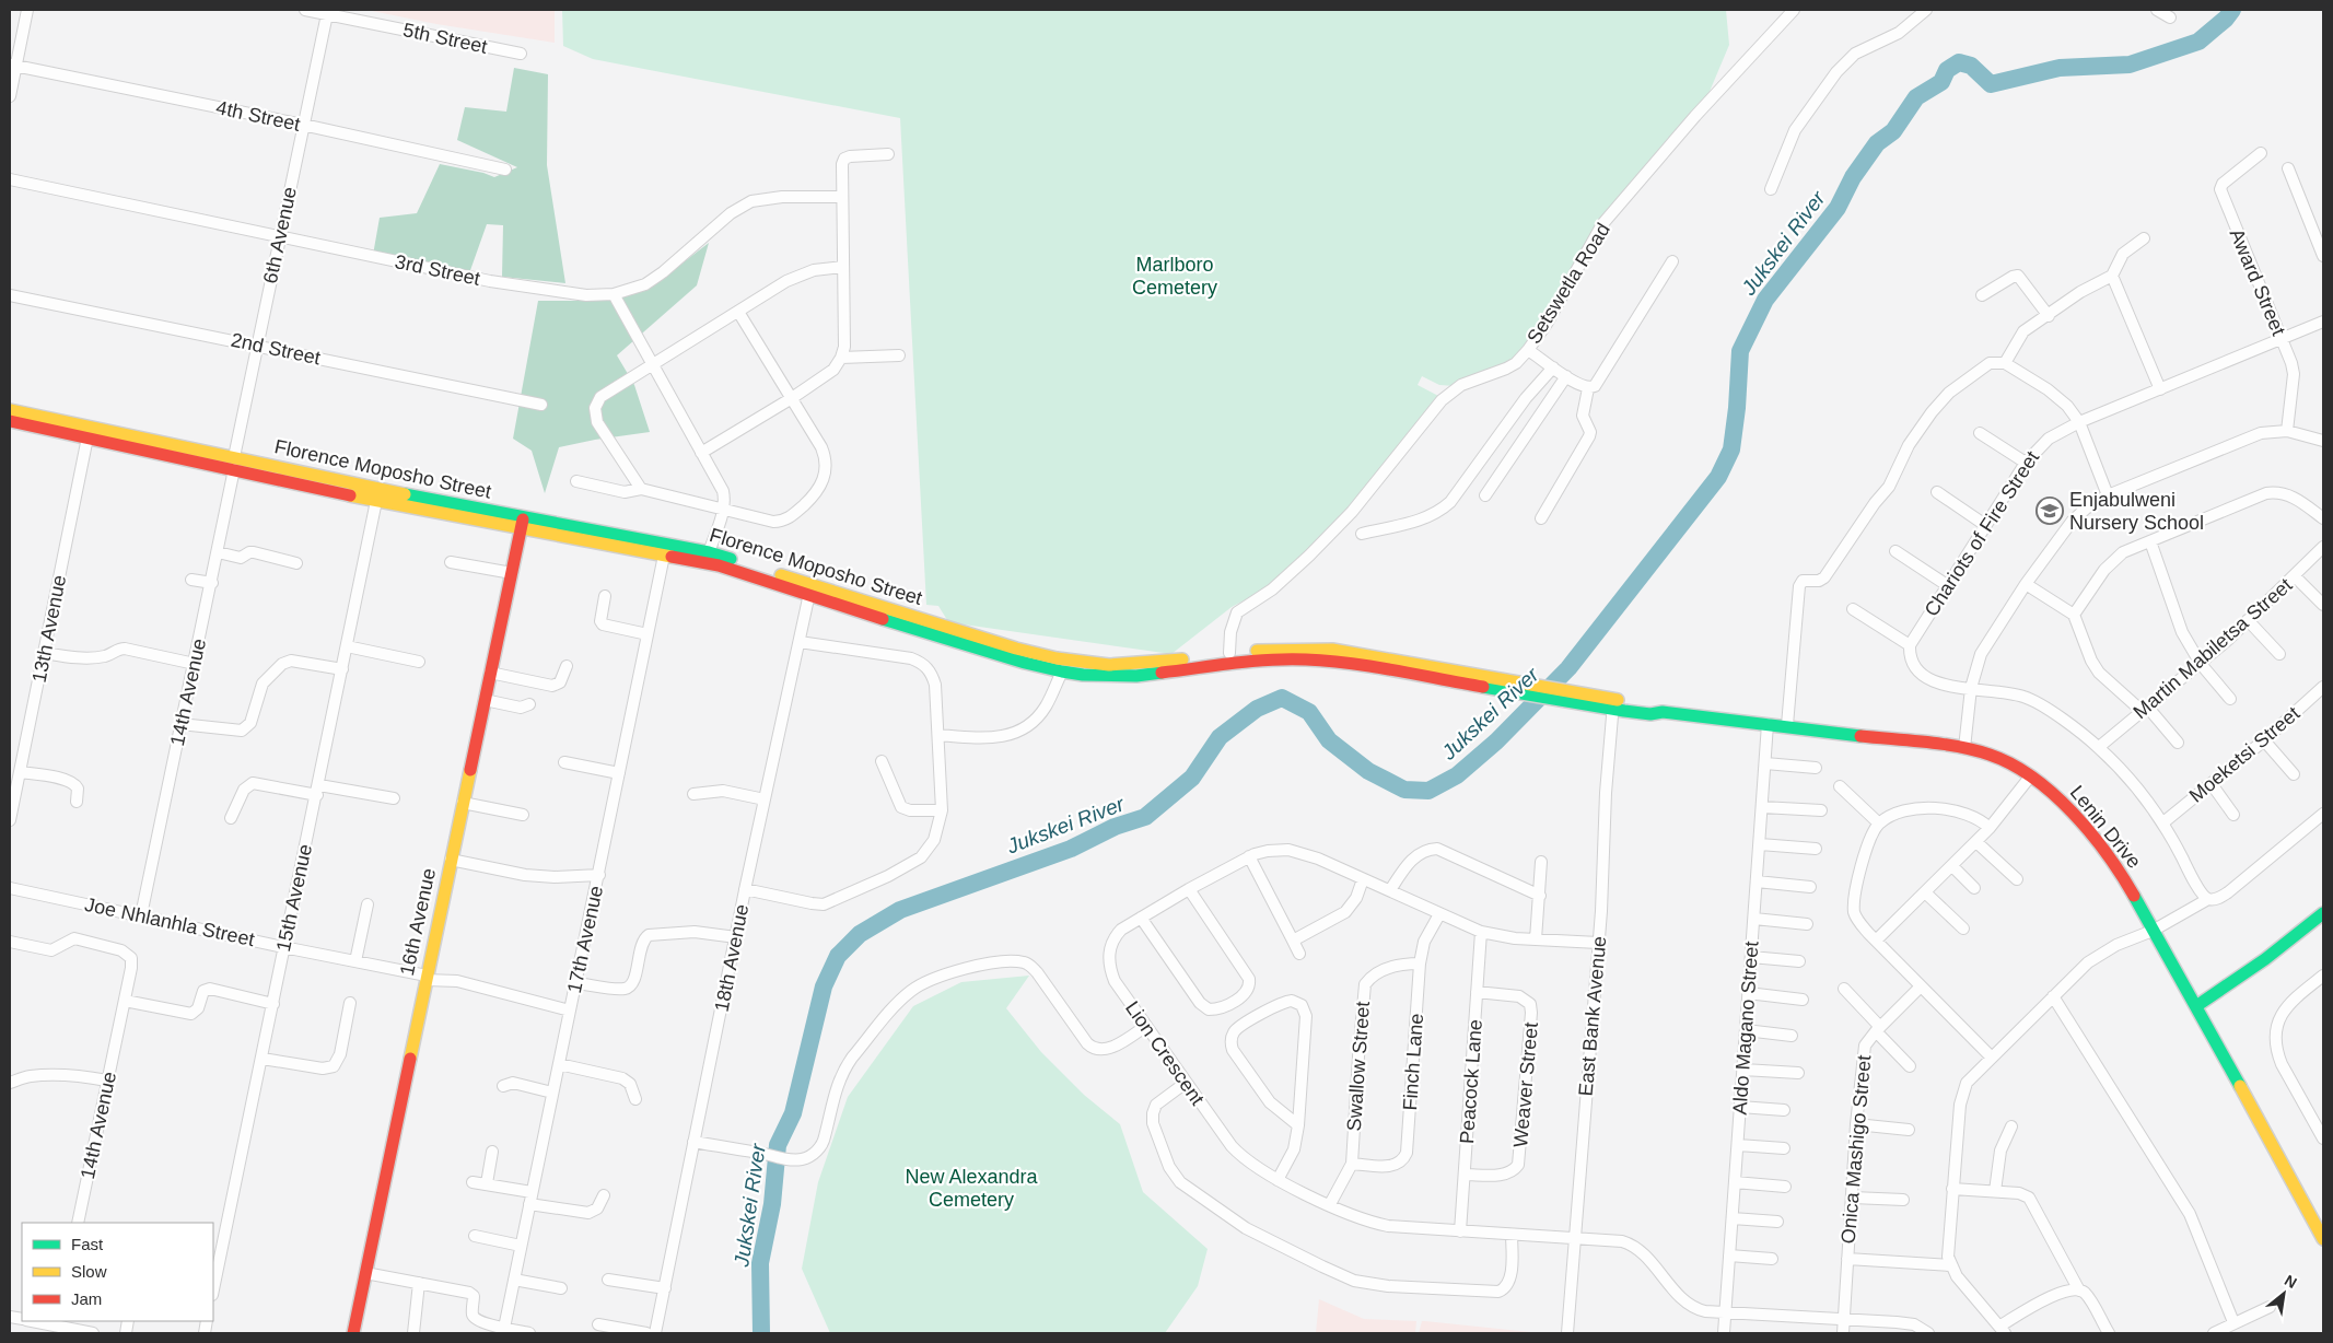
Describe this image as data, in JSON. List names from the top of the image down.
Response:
{
  "streets": {
    "street": [
      "5th Street",
      "4th Street",
      "6th Avenue",
      "3rd Street",
      "Award Street",
      "Setswetla Road",
      "2nd Street",
      "Florence Moposho Street",
      "Chariots of Fire Street",
      "13th Avenue",
      "Martin Mabiletsa Street",
      "14th Avenue",
      "Moeketsi Street",
      "Lenin Drive",
      "15th Avenue",
      "Joe Nhlanhla Street",
      "16th Avenue",
      "17th Avenue",
      "18th Avenue",
      "East Bank Avenue",
      "Aldo Magano Street",
      "Lion Crescent",
      "Finch Lane",
      "Swallow Street",
      "Peacock Lane",
      "Weaver Street",
      "Onica Mashigo Street"
    ]
  },
  "crossings": [
    ["5th Street", "6th Avenue"],
    ["4th Street", "6th Avenue"],
    ["6th Avenue", "3rd Street"],
    ["6th Avenue", "2nd Street"],
    ["6th Avenue", "Florence Moposho Street"],
    ["6th Avenue", "14th Avenue"],
    ["Award Street", "Chariots of Fire Street"],
    ["Setswetla Road", "Florence Moposho Street"],
    ["Florence Moposho Street", "13th Avenue"],
    ["Florence Moposho Street", "14th Avenue"],
    ["Florence Moposho Street", "Lenin Drive"],
    ["Florence Moposho Street", "15th Avenue"],
    ["Florence Moposho Street", "16th Avenue"],
    ["Florence Moposho Street", "17th Avenue"],
    ["Florence Moposho Street", "18th Avenue"],
    ["Florence Moposho Street", "East Bank Avenue"],
    ["14th Avenue", "Joe Nhlanhla Street"],
    ["Lenin Drive", "East Bank Avenue"],
    ["Lenin Drive", "Aldo Magano Street"],
    ["15th Avenue", "Joe Nhlanhla Street"],
    ["Joe Nhlanhla Street", "16th Avenue"],
    ["Joe Nhlanhla Street", "17th Avenue"],
    ["East Bank Avenue", "Lion Crescent"],
    ["Aldo Magano Street", "Lion Crescent"],
    ["Lion Crescent", "Finch Lane"],
    ["Lion Crescent", "Swallow Street"],
    ["Lion Crescent", "Peacock Lane"],
    ["Lion Crescent", "Onica Mashigo Street"],
    ["Finch Lane", "Swallow Street"],
    ["Peacock Lane", "Weaver Street"]
  ],
  "water": ["Jukskei River"],
  "parks": ["Marlboro Cemetery", "New Alexandra Cemetery"],
  "places": {
    "school or university": ["Enjabulweni Nursery School"]
  },
  "legend": ["Fast", "Slow", "Jam"],
  "north": "top right"
}
